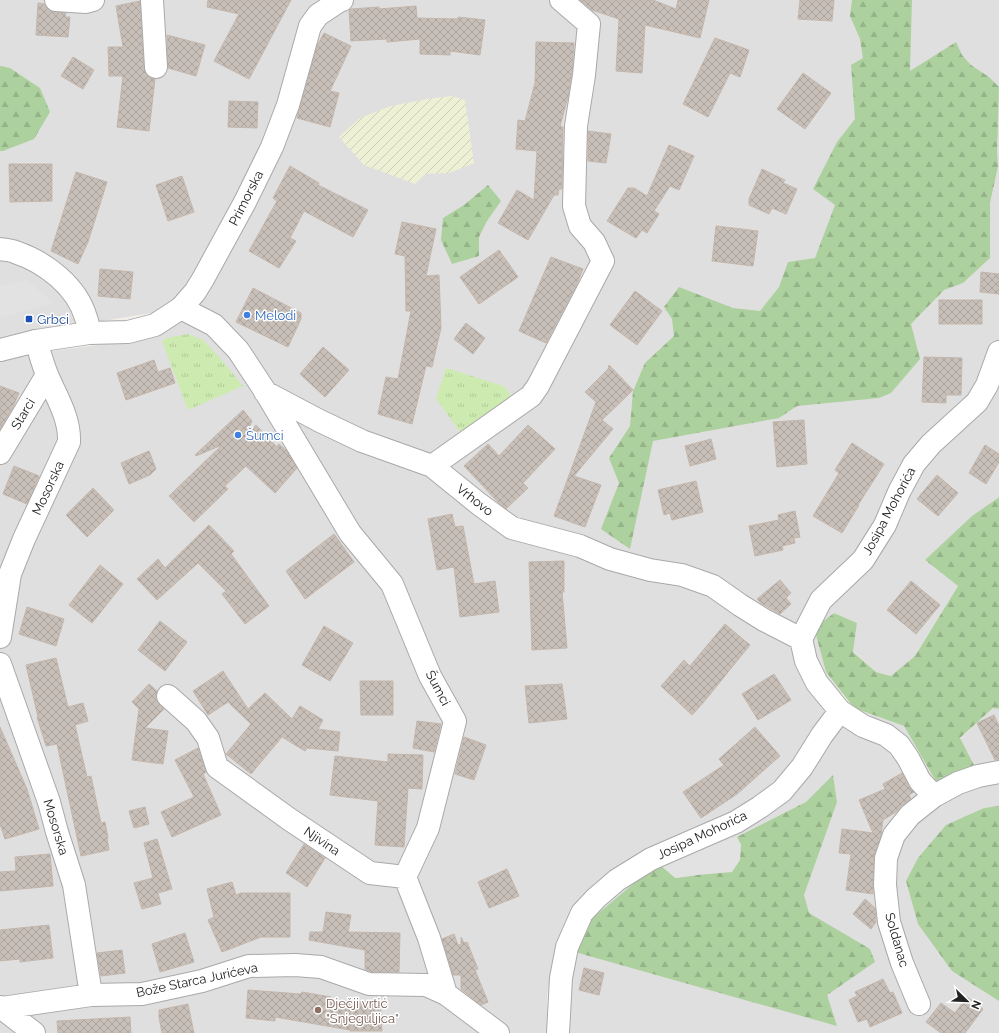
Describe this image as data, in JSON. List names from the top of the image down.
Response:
{
  "streets": {
    "street": [
      "Primorska",
      "Starci",
      "Mosorska",
      "Vrhovo",
      "Josipa Mohorića",
      "Šumci",
      "Njivina",
      "Soldanac",
      "Bože Starca Jurićeva"
    ]
  },
  "crossings": [
    ["Primorska", "Mosorska"],
    ["Primorska", "Vrhovo"],
    ["Starci", "Mosorska"],
    ["Mosorska", "Bože Starca Jurićeva"],
    ["Vrhovo", "Josipa Mohorića"],
    ["Vrhovo", "Šumci"],
    ["Šumci", "Njivina"]
  ],
  "places": {
    "other": ["Melodi", "Šumci", "Dječji vrtić \"Snjeguljica\""],
    "transit": ["Grbci"]
  },
  "north": "bottom right"
}
